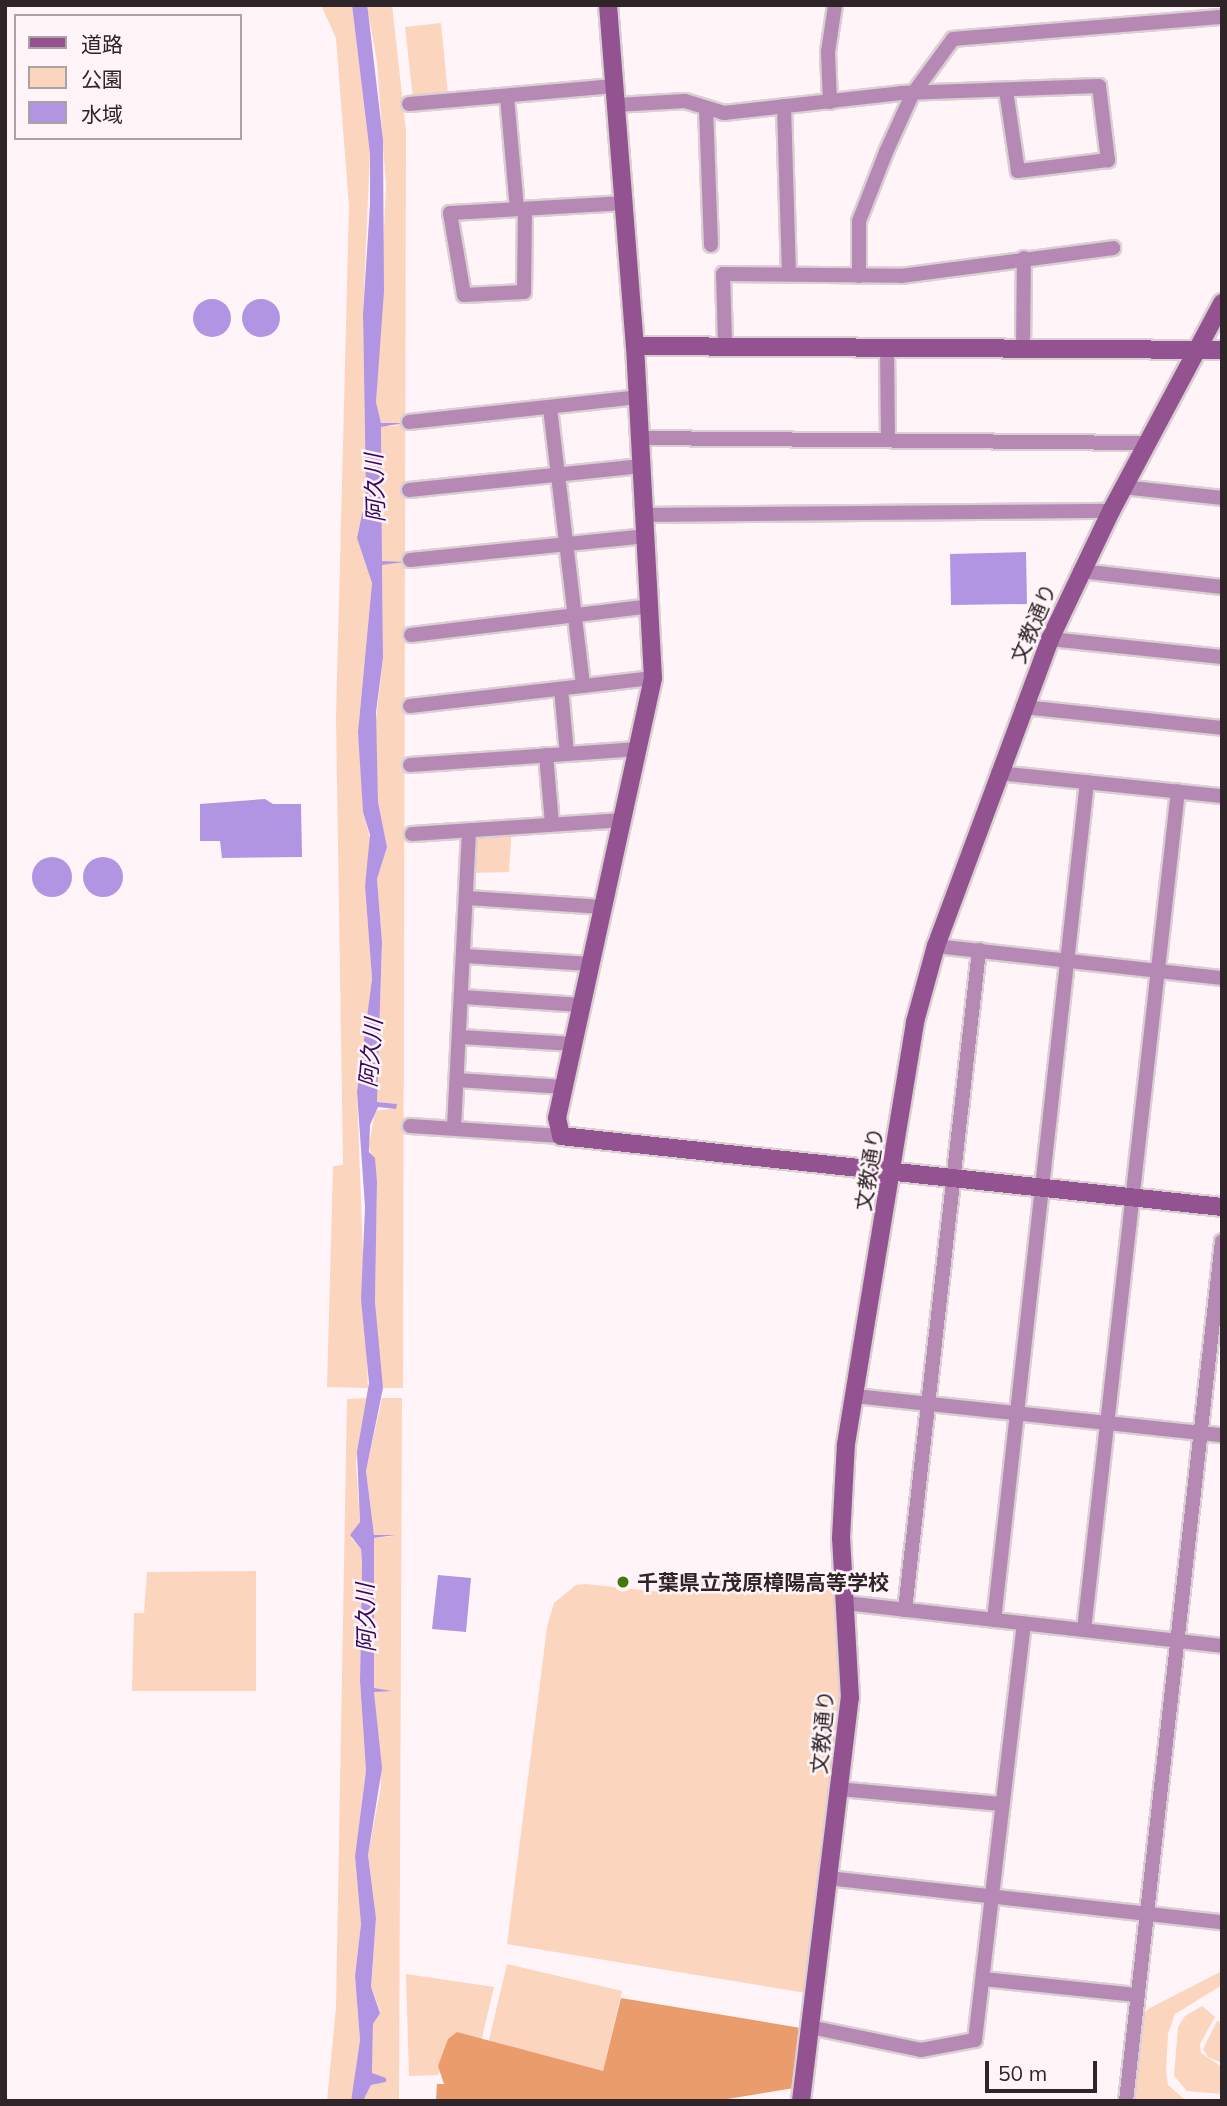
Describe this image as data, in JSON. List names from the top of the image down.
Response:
{
  "streets": {
    "street": ["文教通り"]
  },
  "water": ["阿久川"],
  "places": ["千葉県立茂原樟陽高等学校"],
  "legend": ["道路", "公園", "水域"],
  "scale_bar": "50 m"
}
